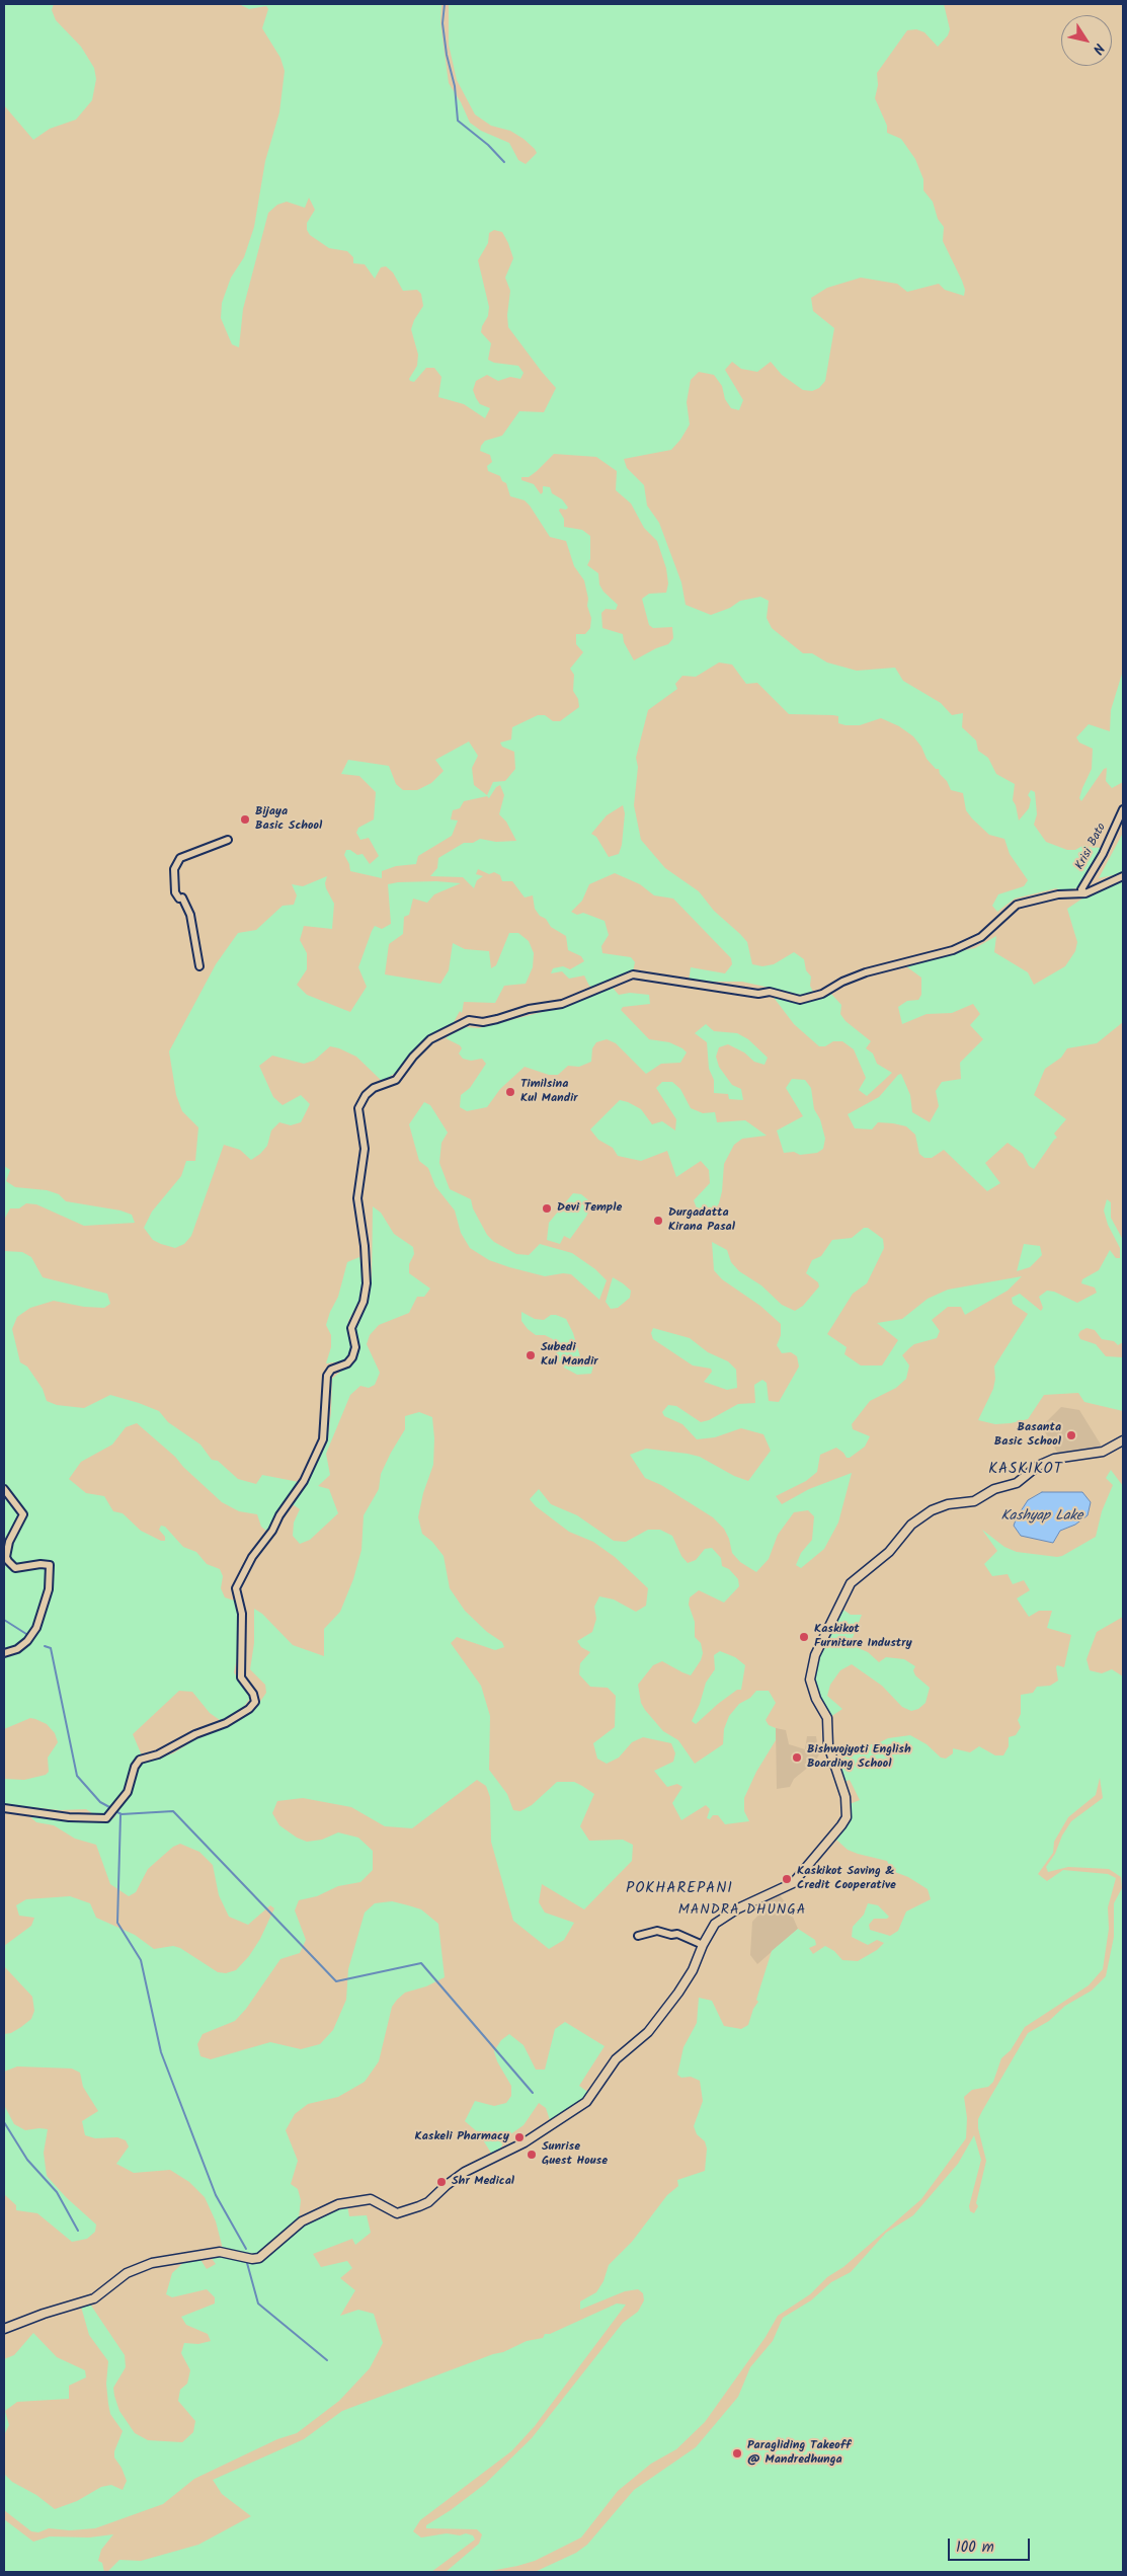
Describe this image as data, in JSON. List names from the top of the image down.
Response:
{
  "streets": {
    "street": ["Krisi Bato"]
  },
  "districts": ["KASKIKOT", "POKHAREPANI", "MANDRA DHUNGA"],
  "water": ["Kashyap Lake"],
  "places": [
    "Bijaya Basic School",
    "Timilsina Kul Mandir",
    "Devi Temple",
    "Durgadatta Kirana Pasal",
    "Subedi Kul Mandir",
    "Basanta Basic School",
    "Kaskikot Furniture Industry",
    "Bishwojyoti English Boarding School",
    "Kaskikot Saving & Credit Cooperative",
    "Kaskeli Pharmacy",
    "Sunrise Guest House",
    "Shr Medical",
    "Paragliding Takeoff @ Mandredhunga"
  ],
  "scale_bar": "100 m",
  "north": "bottom right"
}
